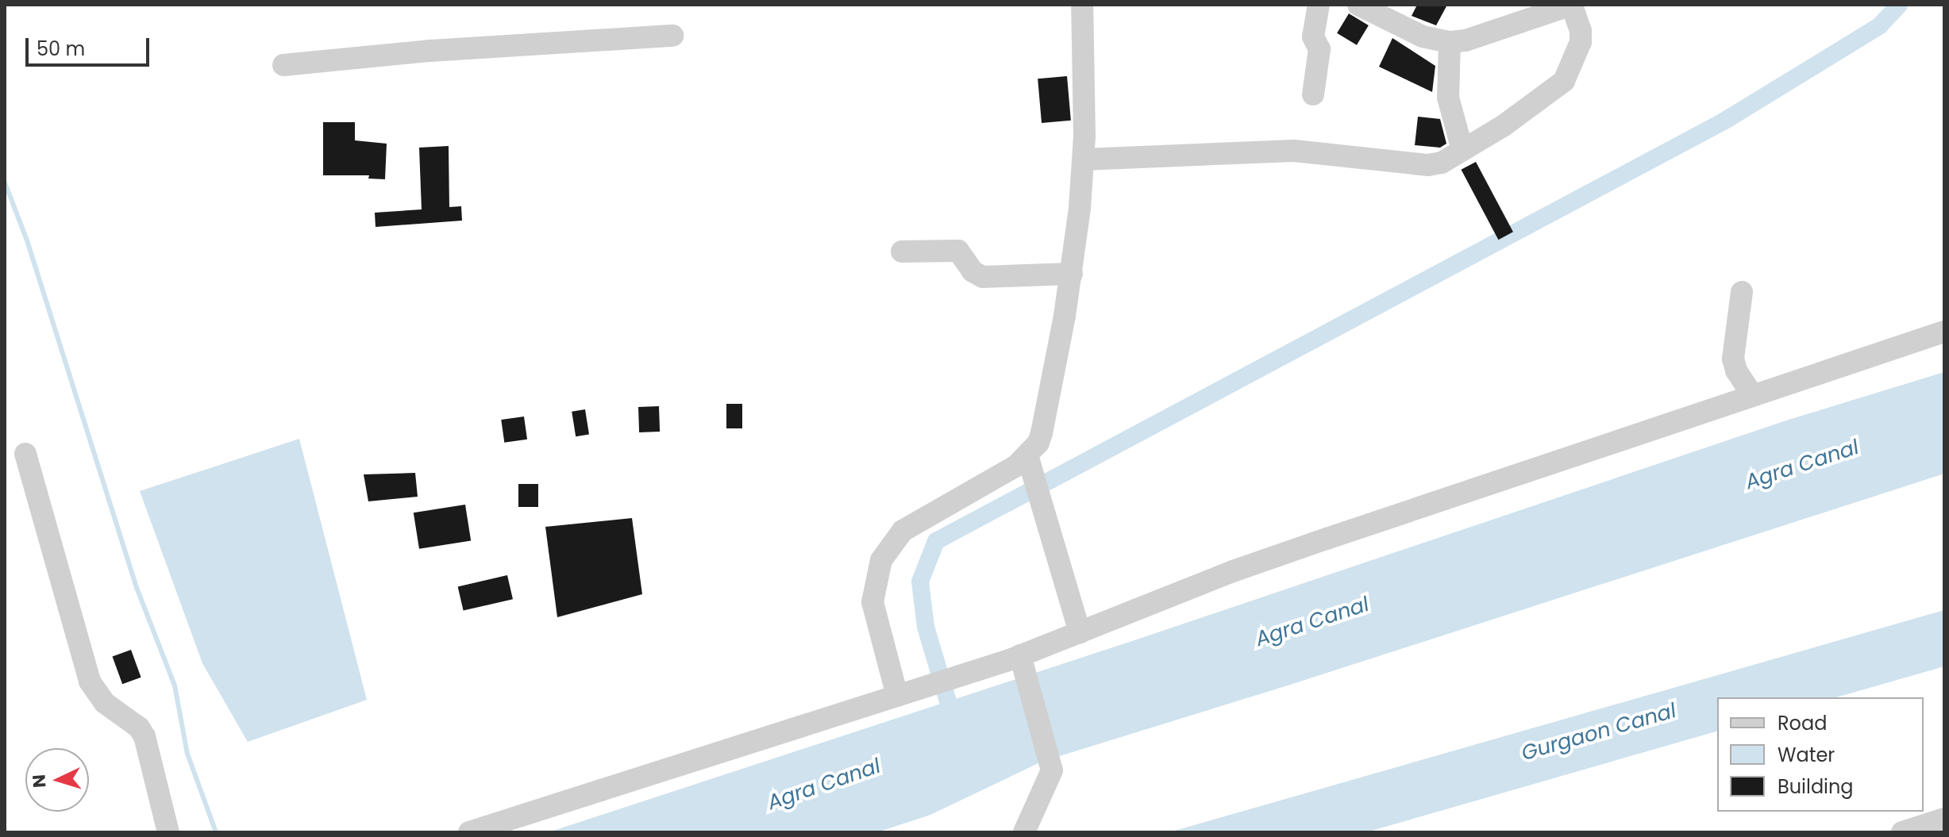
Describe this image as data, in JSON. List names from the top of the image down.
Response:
{
  "water": ["Agra Canal", "Gurgaon Canal"],
  "legend": ["Road", "Water", "Building"],
  "scale_bar": "50 m",
  "north": "left"
}
